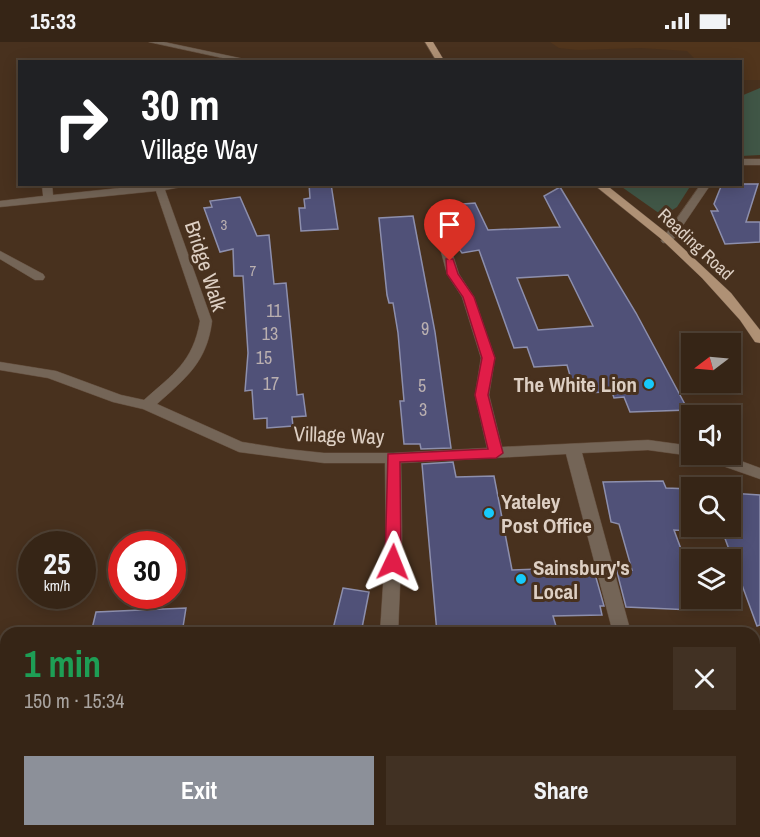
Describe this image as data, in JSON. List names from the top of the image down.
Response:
{
  "streets": {
    "main road": ["Reading Road"],
    "street": ["Bridge Walk", "Village Way"]
  },
  "crossings": [
    ["Bridge Walk", "Village Way"]
  ],
  "places": ["The White Lion", "Yateley Post Office", "Sainsbury's Local"],
  "house_numbers": [
    "3",
    "7",
    "11",
    "9",
    "13",
    "15",
    "17",
    "5",
    "3"
  ],
  "north": "left",
  "page": {
    "status": "15:33",
    "turn": ["30 m", "Village Way"],
    "speed": "25 km/h",
    "limit": "30",
    "heading": ["1 min", "150 m · 15:34"],
    "buttons": ["Exit", "Share"]
  }
}
